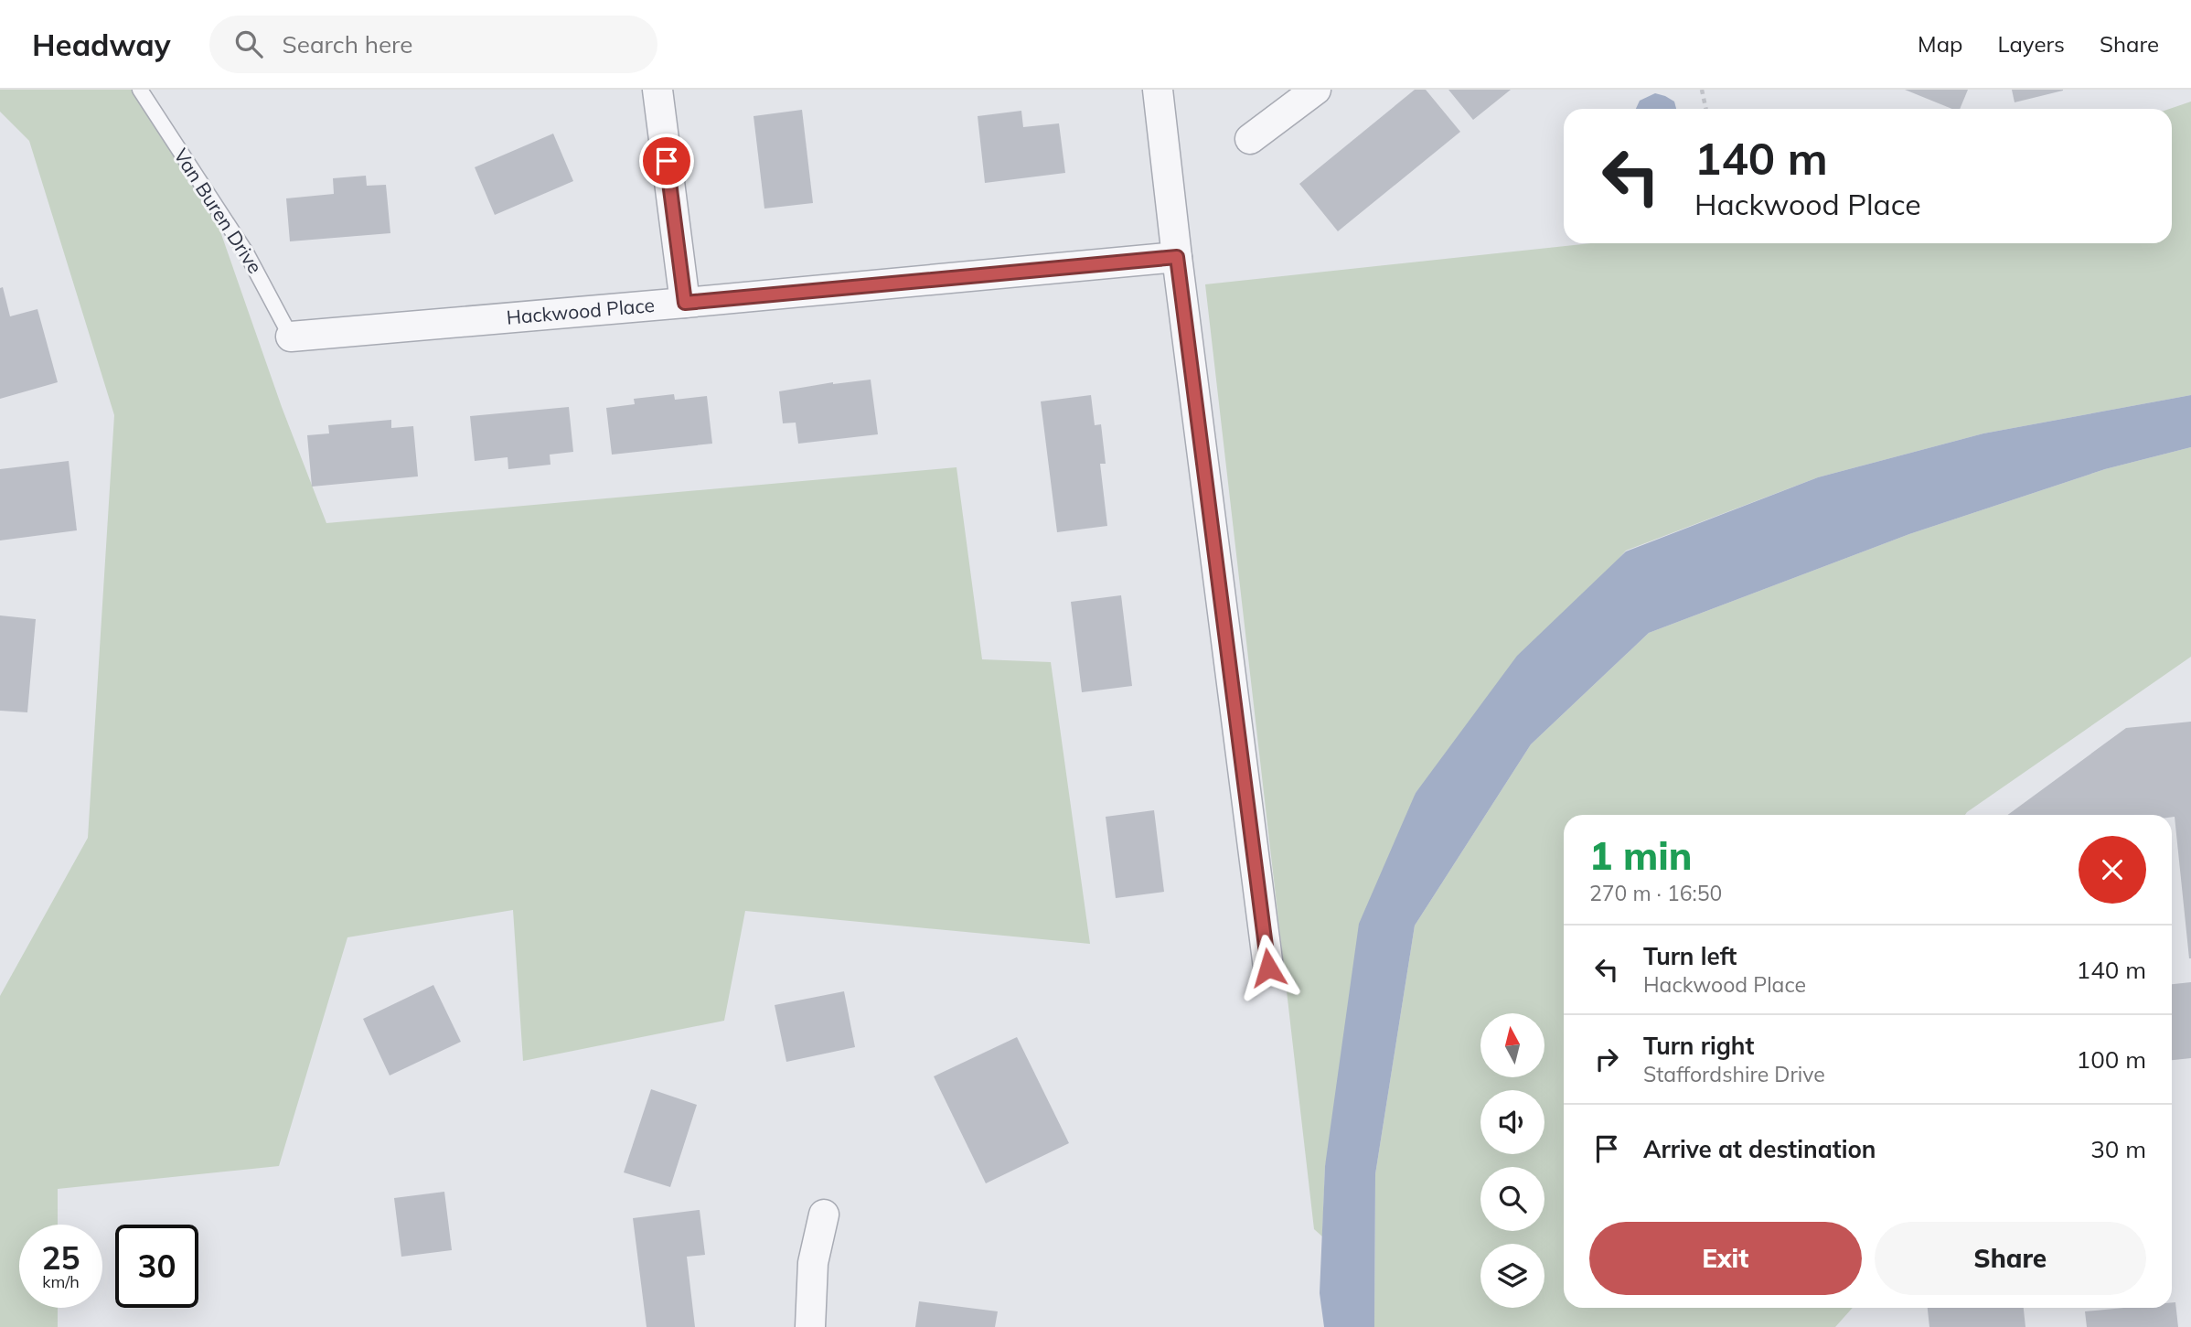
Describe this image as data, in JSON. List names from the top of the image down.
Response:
{
  "streets": {
    "street": ["Hackwood Place"],
    "lane": ["Van Buren Drive"]
  },
  "crossings": [
    ["Van Buren Drive", "Hackwood Place"]
  ],
  "north": "top",
  "page": {
    "header": "Headway",
    "search": "Search here",
    "nav": ["Map", "Layers", "Share"],
    "turn": ["140 m", "Hackwood Place"],
    "heading": ["1 min", "270 m · 16:50"],
    "list": [
      {
        "name": "Turn left",
        "note": "Hackwood Place",
        "value": "140 m"
      },
      {
        "name": "Turn right",
        "note": "Staffordshire Drive",
        "value": "100 m"
      },
      {
        "name": "Arrive at destination",
        "value": "30 m"
      }
    ],
    "buttons": ["Exit", "Share"],
    "speed": "25 km/h",
    "limit": "30"
  }
}
